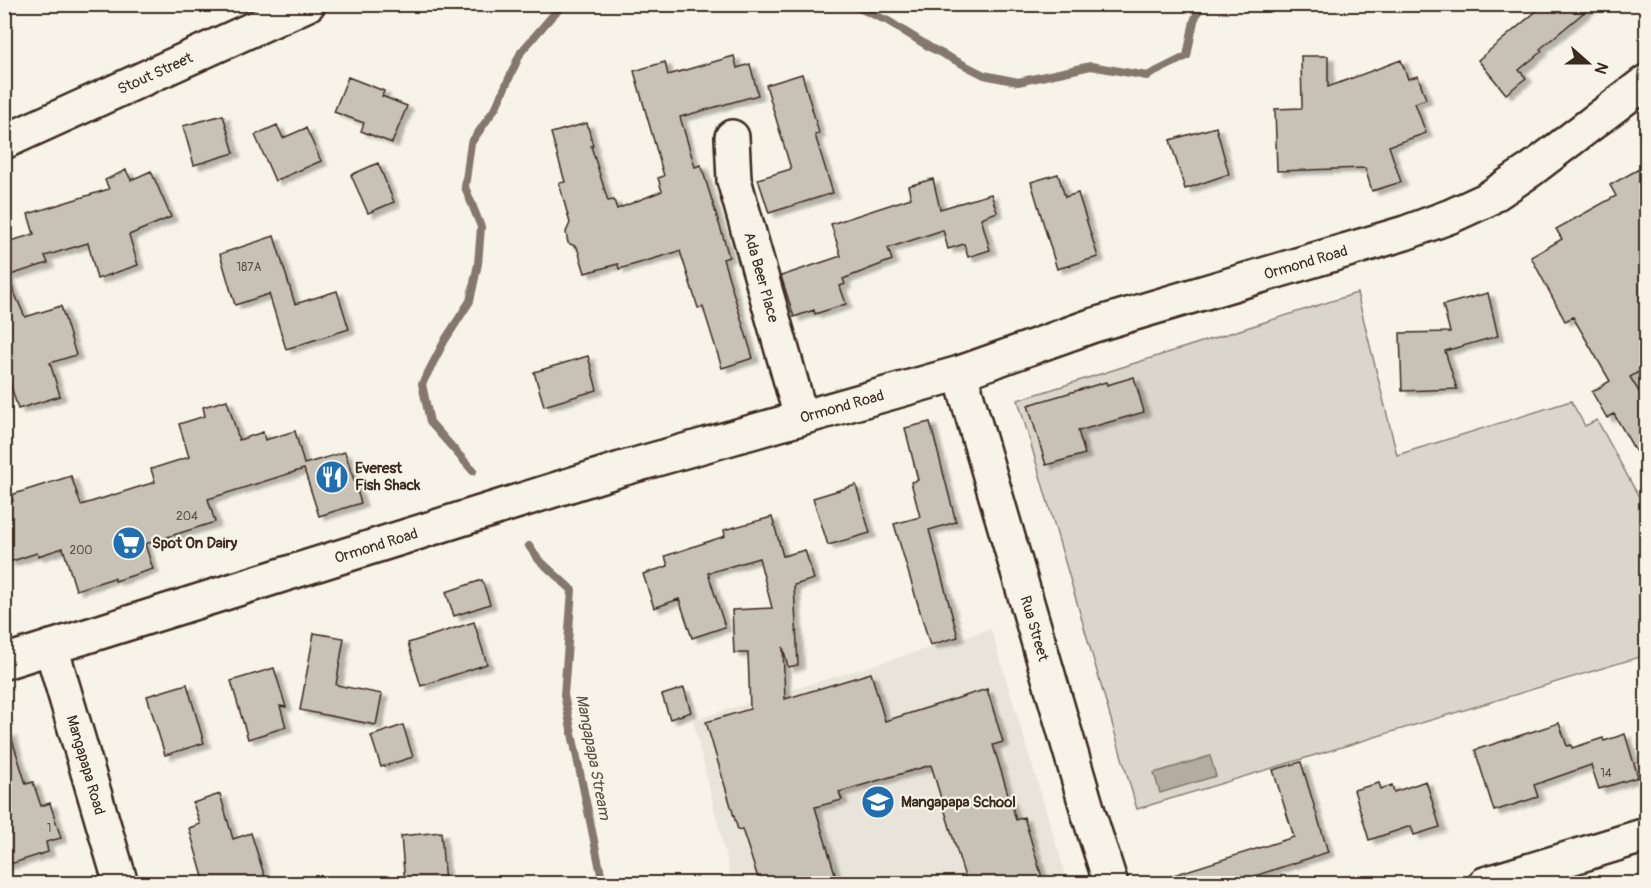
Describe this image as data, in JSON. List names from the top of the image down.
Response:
{
  "streets": {
    "main road": [
      "Stout Street",
      "Ormond Road",
      "Ada Beer Place",
      "Rua Street",
      "Mangapapa Road"
    ]
  },
  "crossings": [
    ["Ormond Road", "Ada Beer Place"],
    ["Ormond Road", "Rua Street"],
    ["Ormond Road", "Mangapapa Road"]
  ],
  "water": ["Mangapapa Stream"],
  "places": {
    "restaurant": ["Everest Fish Shack"],
    "supermarket": ["Spot On Dairy"],
    "school or university": ["Mangapapa School"]
  },
  "house_numbers": [
    "187A",
    "204",
    "200",
    "14",
    "1"
  ],
  "north": "right"
}
